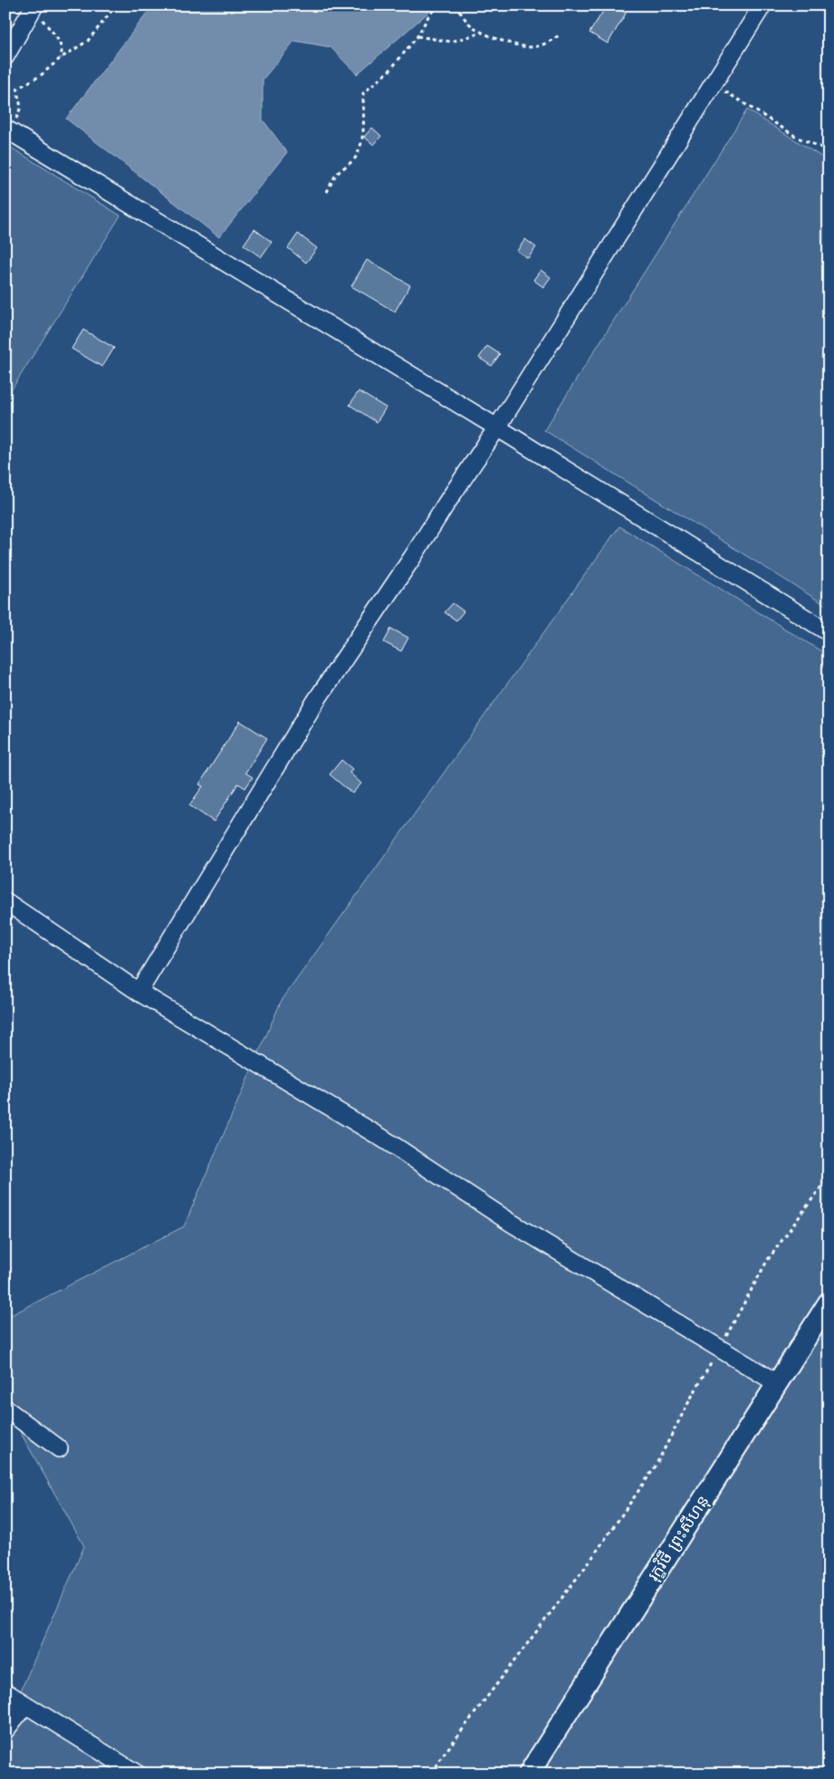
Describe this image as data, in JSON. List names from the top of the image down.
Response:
{
  "streets": {
    "street": ["រុក្ខវិថី ព្រះសីហនុ"]
  }
}
